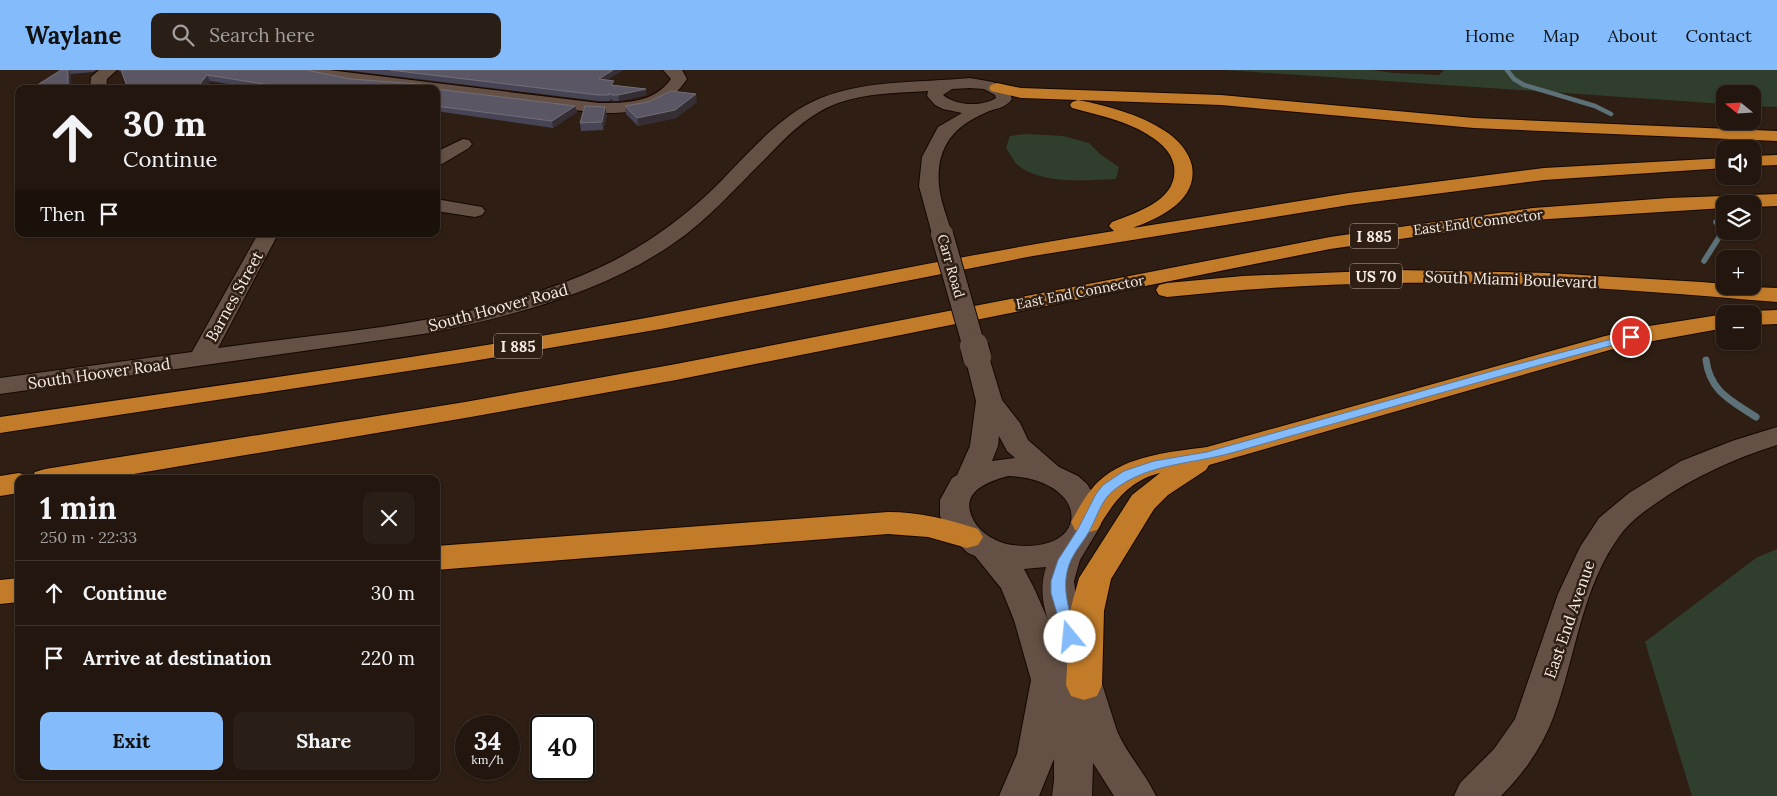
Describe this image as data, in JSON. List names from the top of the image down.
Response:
{
  "streets": {
    "highway": [
      "East End Connector",
      "I 885",
      "US 70",
      "South Miami Boulevard"
    ],
    "street": [
      "Carr Road",
      "Barnes Street",
      "South Hoover Road",
      "East End Avenue"
    ]
  },
  "crossings": [
    ["East End Connector", "I 885"],
    ["East End Connector", "South Miami Boulevard"],
    ["I 885", "South Miami Boulevard"],
    ["Carr Road", "South Hoover Road"],
    ["Barnes Street", "South Hoover Road"]
  ],
  "north": "left",
  "page": {
    "header": "Waylane",
    "search": "Search here",
    "nav": [
      "Home",
      "Map",
      "About",
      "Contact"
    ],
    "map_buttons": ["+", "−"],
    "turn": ["30 m", "Continue"],
    "then": "Then",
    "heading": ["1 min", "250 m · 22:33"],
    "list": [
      {
        "name": "Continue",
        "value": "30 m"
      },
      {
        "name": "Arrive at destination",
        "value": "220 m"
      }
    ],
    "buttons": ["Exit", "Share"],
    "speed": "34 km/h",
    "limit": "40"
  }
}
